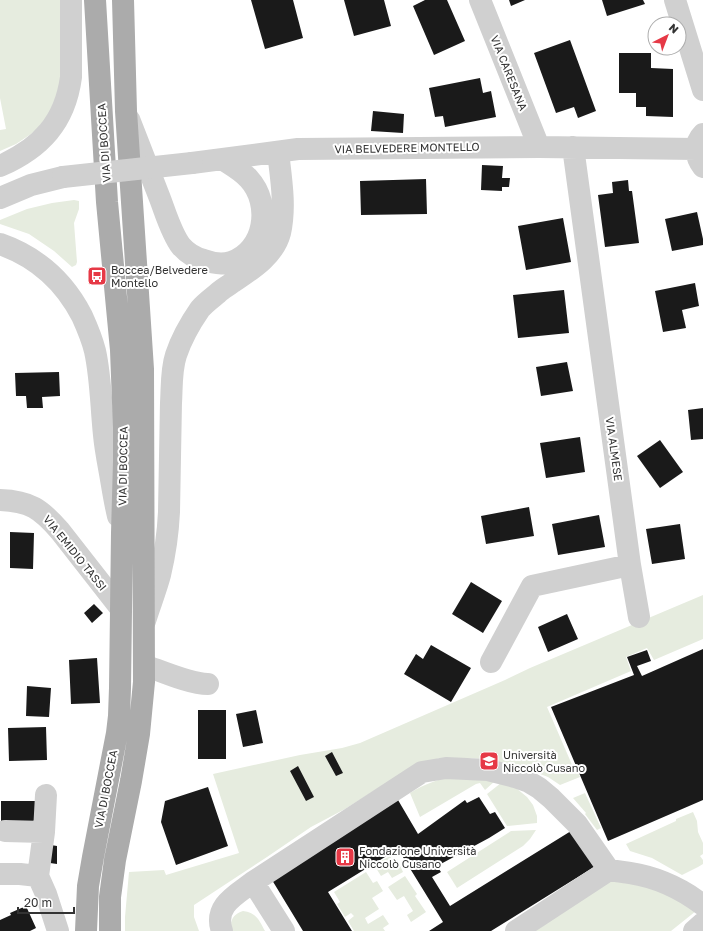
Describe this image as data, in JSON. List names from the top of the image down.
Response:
{
  "streets": {
    "main road": ["VIA DI BOCCEA"],
    "street": [
      "VIA CARESANA",
      "VIA BELVEDERE MONTELLO",
      "VIA ALMESE",
      "VIA EMIDIO TASSI"
    ]
  },
  "crossings": [
    ["VIA CARESANA", "VIA BELVEDERE MONTELLO"],
    ["VIA DI BOCCEA", "VIA EMIDIO TASSI"],
    ["VIA BELVEDERE MONTELLO", "VIA ALMESE"]
  ],
  "places": {
    "bus stop": ["Boccea/Belvedere Montello"],
    "school or university": ["Università Niccolò Cusano"],
    "building": ["Fondazione Università Niccolò Cusano"]
  },
  "scale_bar": "20 m",
  "north": "top right"
}
